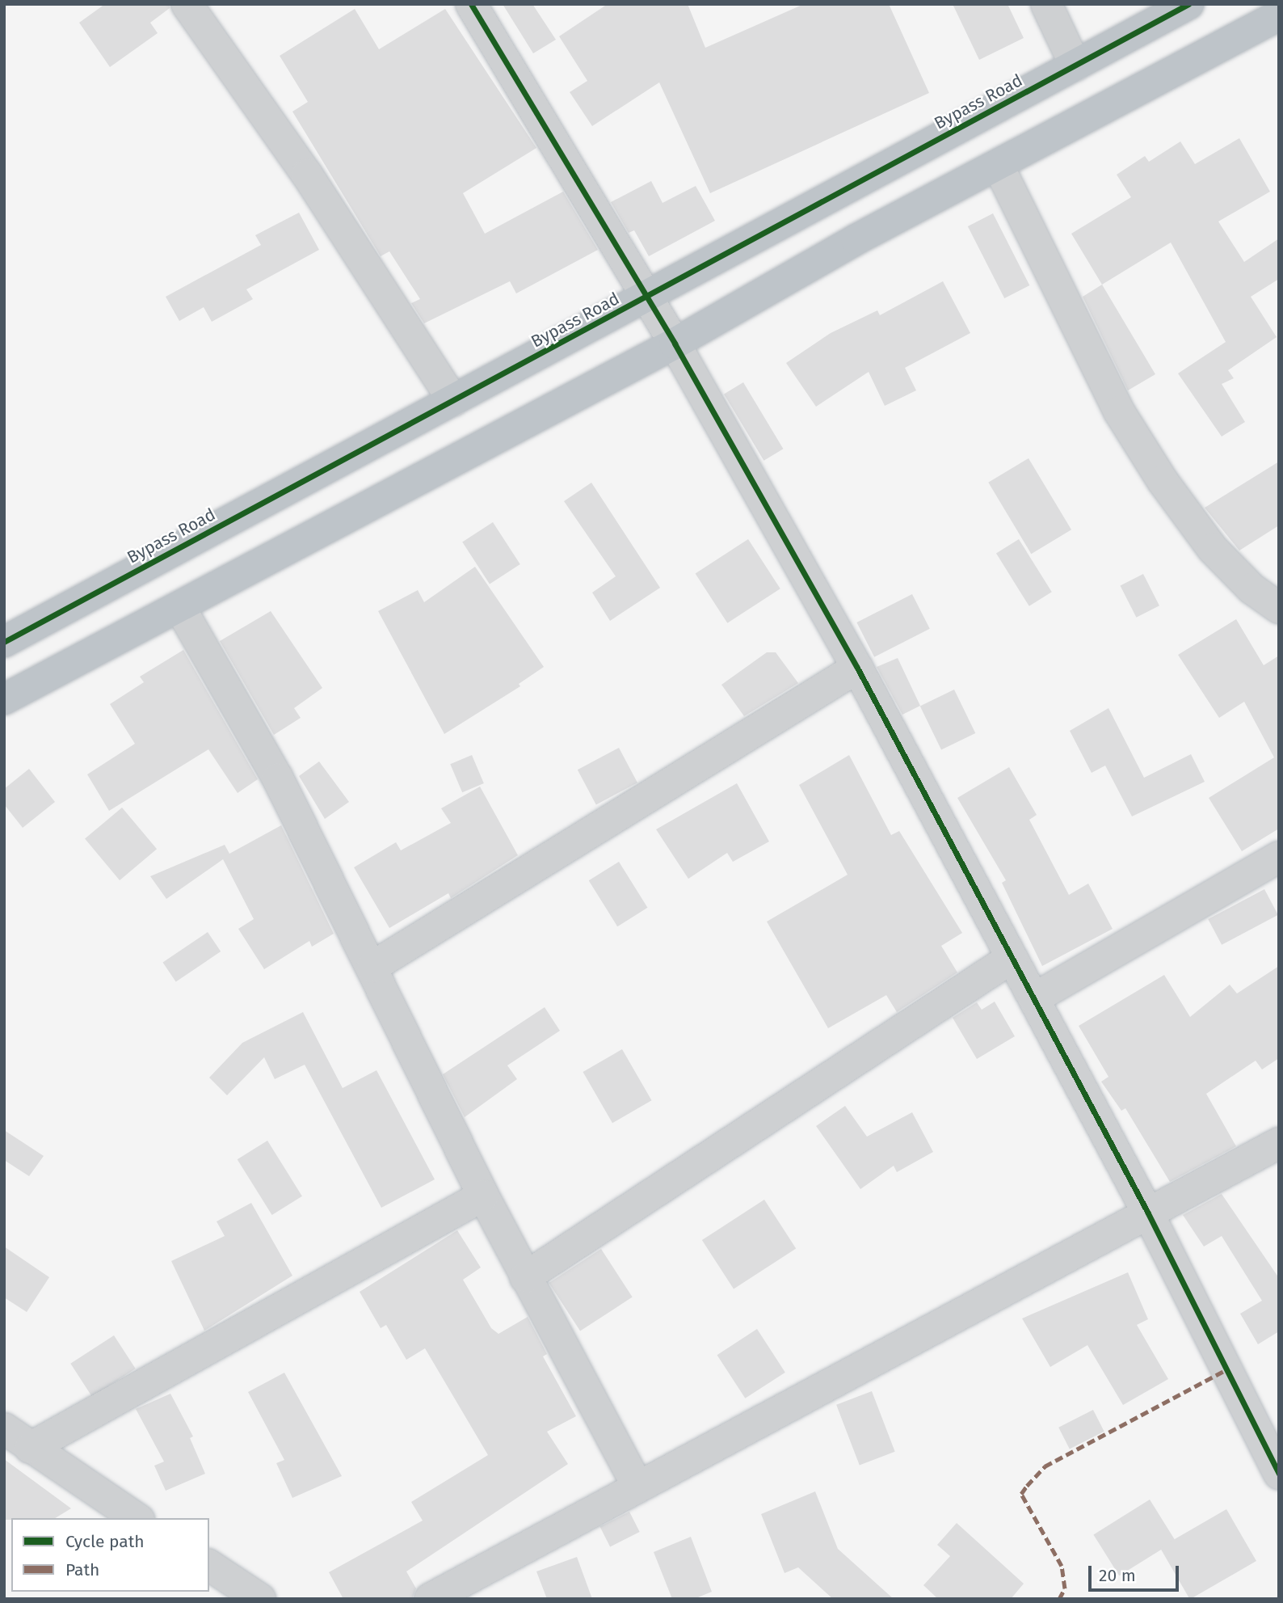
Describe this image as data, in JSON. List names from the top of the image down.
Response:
{
  "streets": {
    "highway": ["Bypass Road"]
  },
  "legend": ["Cycle path", "Path"],
  "scale_bar": "20 m"
}
